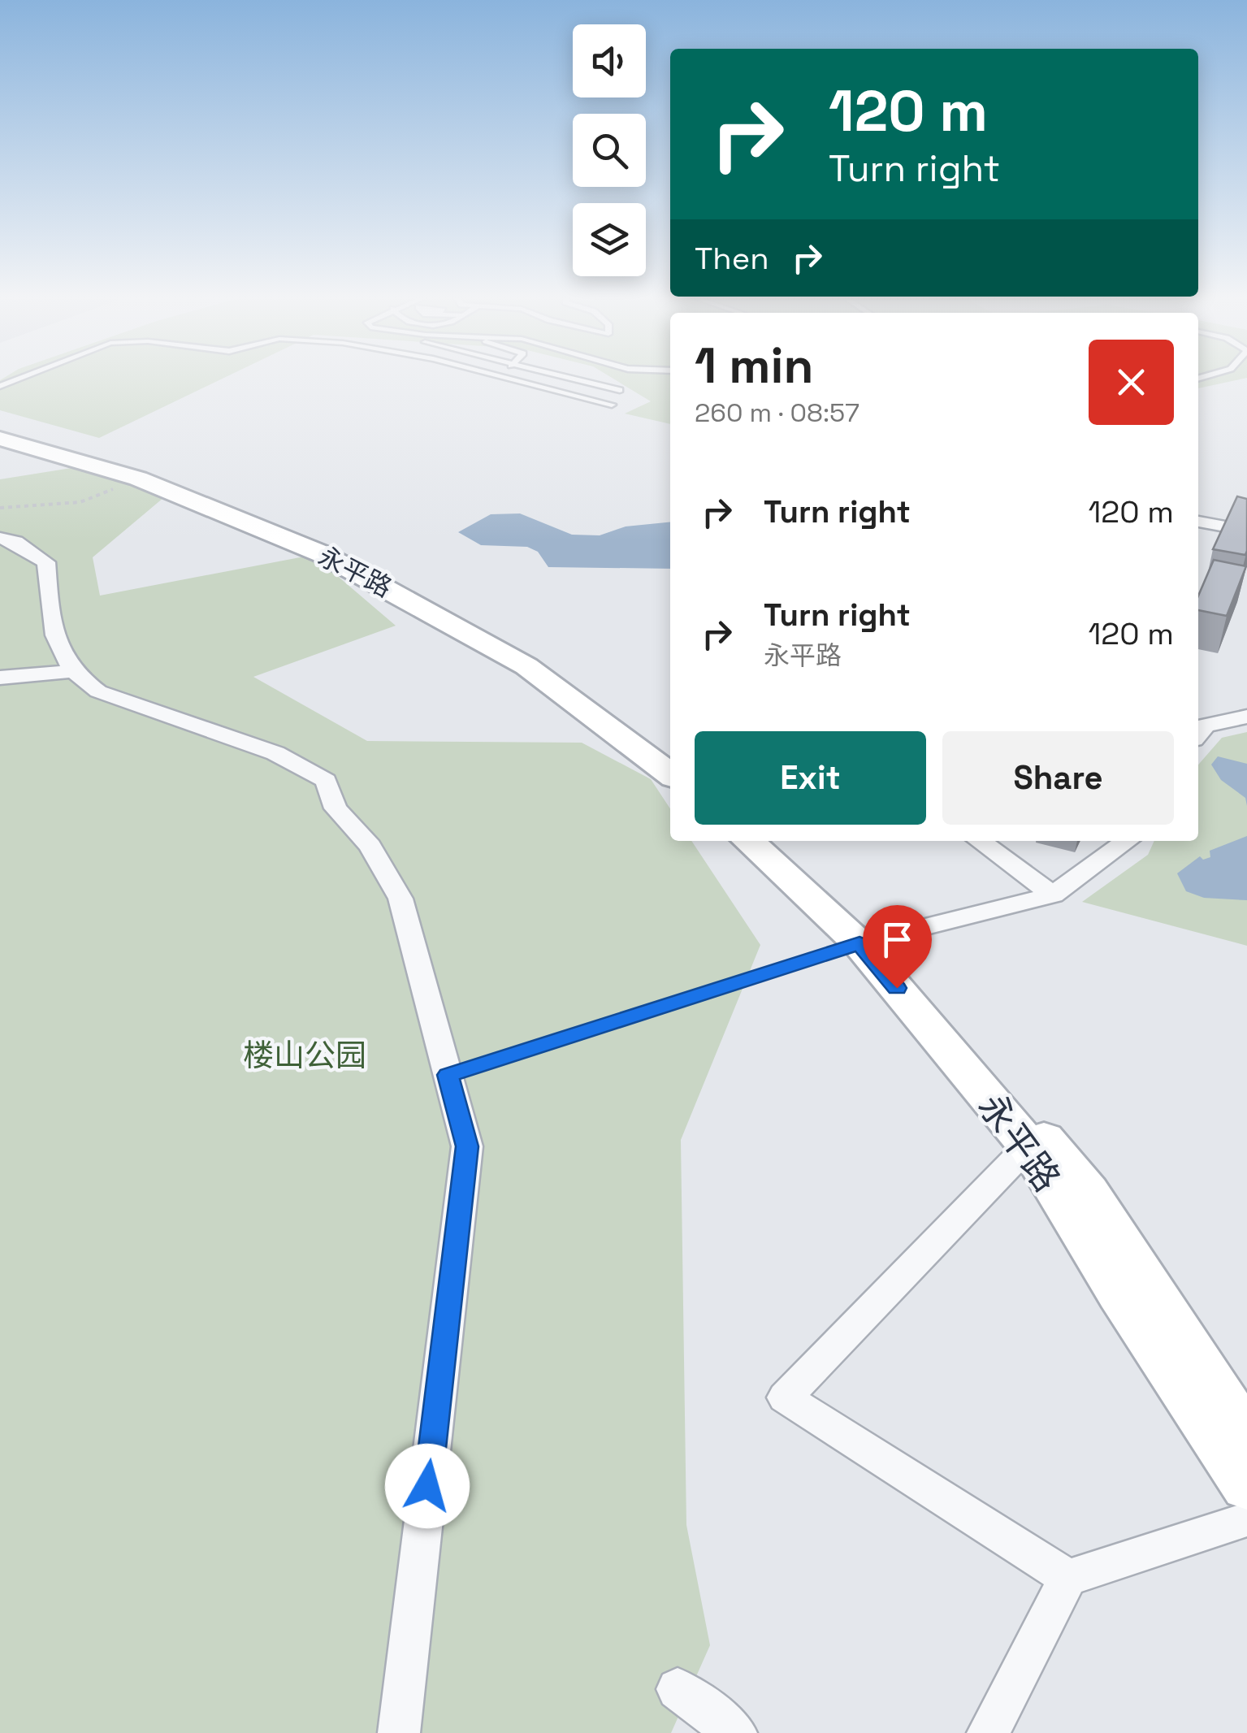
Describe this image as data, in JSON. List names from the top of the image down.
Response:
{
  "streets": {
    "main road": ["永平路"]
  },
  "parks": ["楼山公园"],
  "page": {
    "turn": ["120 m", "Turn right"],
    "then": "Then",
    "heading": ["1 min", "260 m · 08:57"],
    "list": [
      {
        "name": "Turn right",
        "value": "120 m"
      },
      {
        "name": "Turn right",
        "note": "永平路",
        "value": "120 m"
      }
    ],
    "buttons": ["Exit", "Share"]
  }
}
